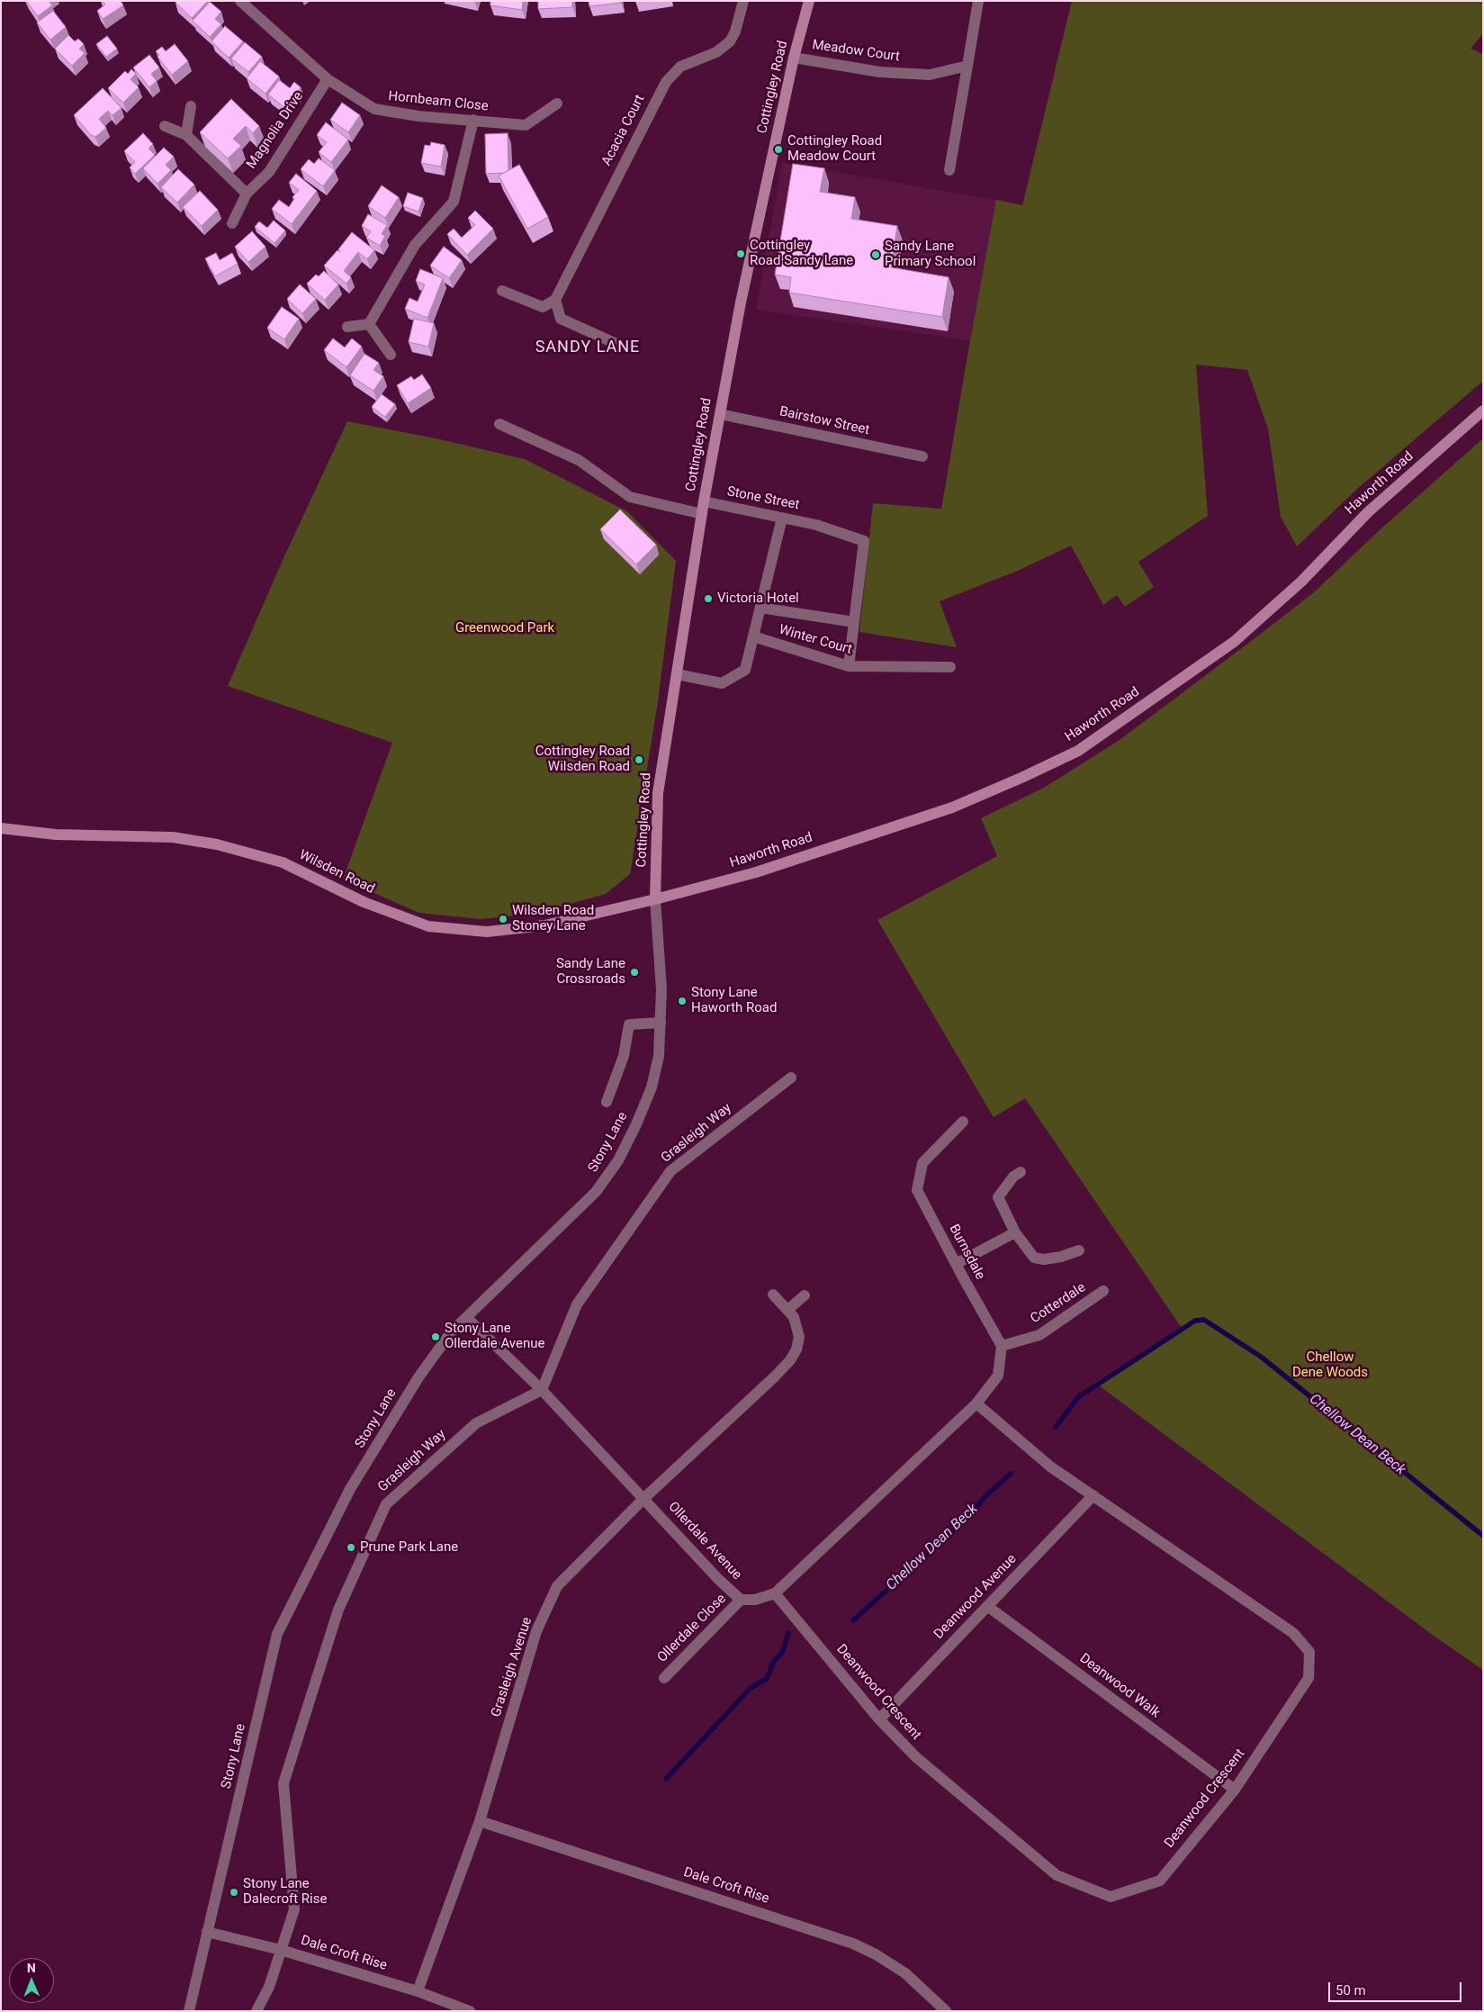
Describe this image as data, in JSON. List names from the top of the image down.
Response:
{
  "streets": {
    "main road": ["Cottingley Road", "Haworth Road", "Wilsden Road"],
    "street": [
      "Meadow Court",
      "Hornbeam Close",
      "Magnolia Drive",
      "Acacia Court",
      "Bairstow Street",
      "Stone Street",
      "Winter Court",
      "Grasleigh Way",
      "Stony Lane",
      "Burnsdale",
      "Cotterdale",
      "Ollerdale Avenue",
      "Deanwood Avenue",
      "Ollerdale Close",
      "Grasleigh Avenue",
      "Deanwood Walk",
      "Deanwood Crescent",
      "Dale Croft Rise"
    ]
  },
  "crossings": [
    ["Meadow Court", "Cottingley Road"],
    ["Cottingley Road", "Bairstow Street"],
    ["Cottingley Road", "Haworth Road"],
    ["Cottingley Road", "Stone Street"],
    ["Cottingley Road", "Wilsden Road"],
    ["Cottingley Road", "Stony Lane"],
    ["Hornbeam Close", "Magnolia Drive"],
    ["Haworth Road", "Wilsden Road"],
    ["Haworth Road", "Stony Lane"],
    ["Wilsden Road", "Stony Lane"],
    ["Grasleigh Way", "Ollerdale Avenue"],
    ["Grasleigh Way", "Dale Croft Rise"],
    ["Stony Lane", "Ollerdale Avenue"],
    ["Stony Lane", "Dale Croft Rise"],
    ["Burnsdale", "Cotterdale"],
    ["Ollerdale Avenue", "Ollerdale Close"],
    ["Ollerdale Avenue", "Grasleigh Avenue"],
    ["Ollerdale Avenue", "Deanwood Crescent"],
    ["Deanwood Avenue", "Deanwood Walk"],
    ["Deanwood Avenue", "Deanwood Crescent"],
    ["Grasleigh Avenue", "Dale Croft Rise"],
    ["Deanwood Walk", "Deanwood Crescent"]
  ],
  "districts": ["SANDY LANE"],
  "water": ["Chellow Dean Beck"],
  "parks": ["Greenwood Park", "Chellow Dene Woods"],
  "places": [
    "Cottingley Road Meadow Court",
    "Cottingley Road Sandy Lane",
    "Sandy Lane Primary School",
    "Victoria Hotel",
    "Cottingley Road Wilsden Road",
    "Wilsden Road Stoney Lane",
    "Sandy Lane Crossroads",
    "Stony Lane Haworth Road",
    "Stony Lane Ollerdale Avenue",
    "Prune Park Lane",
    "Stony Lane Dalecroft Rise"
  ],
  "scale_bar": "50 m",
  "north": "top"
}
